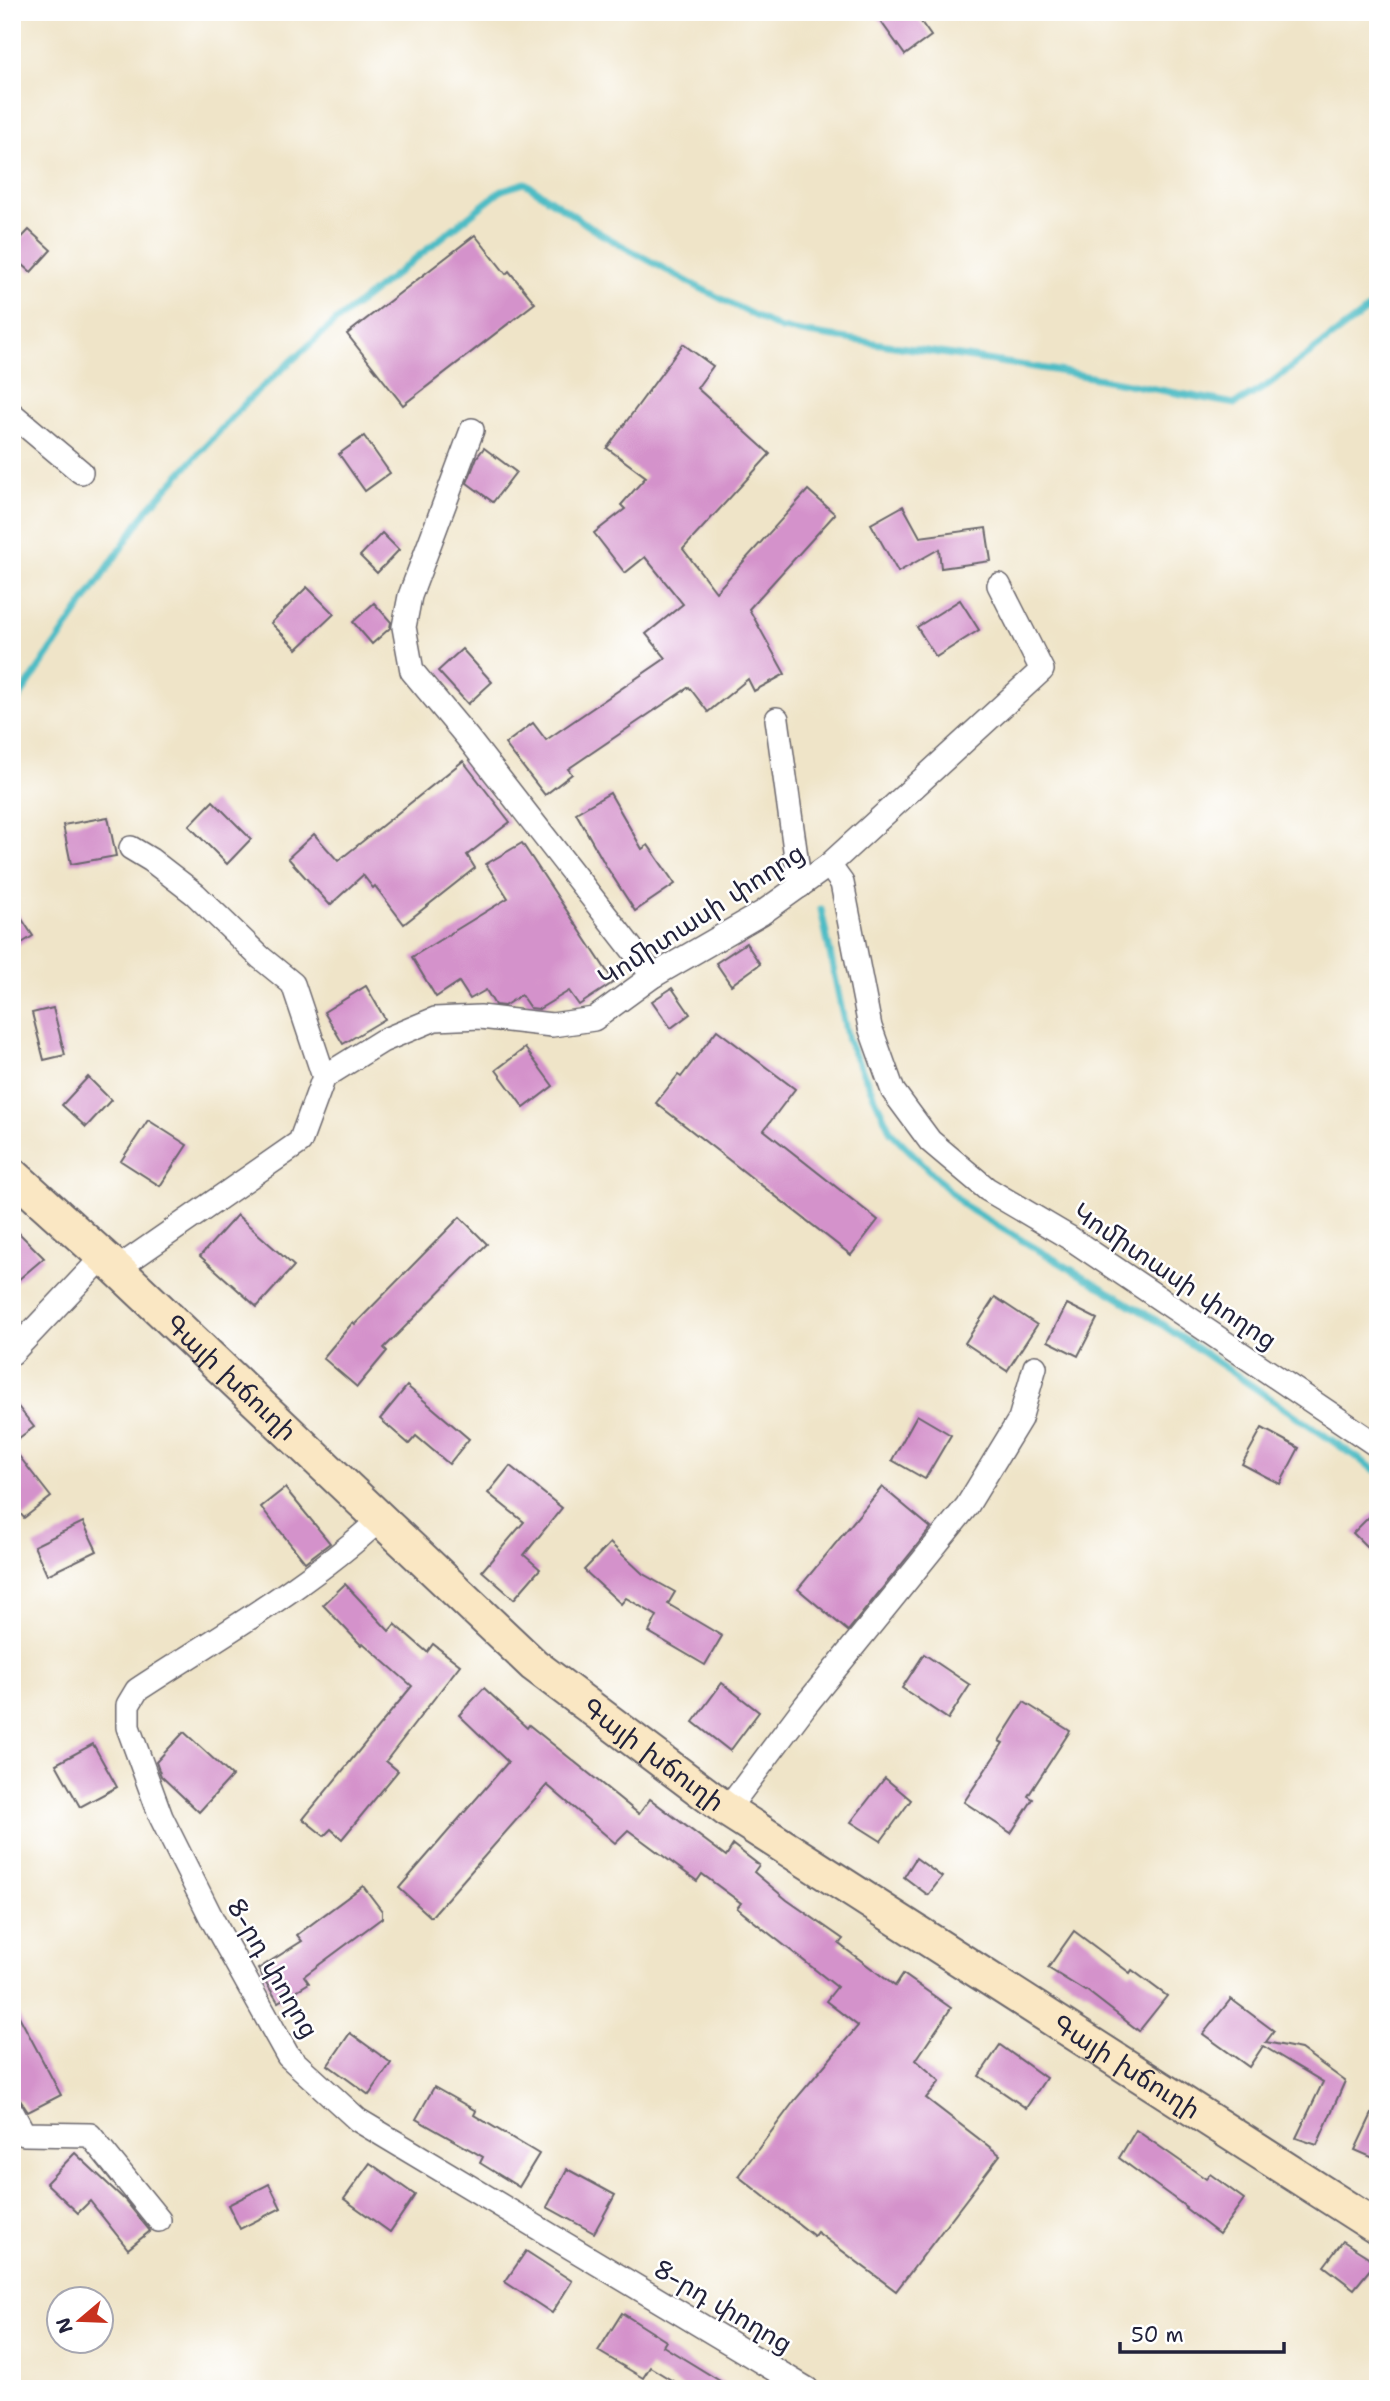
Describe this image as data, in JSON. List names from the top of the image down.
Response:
{
  "streets": {
    "main road": ["Գայի խճուղի"],
    "street": ["Կոմիտասի փողոց", "8-րդ փողոց"]
  },
  "crossings": [
    ["Գայի խճուղի", "8-րդ փողոց"]
  ],
  "scale_bar": "50 m",
  "north": "left"
}
